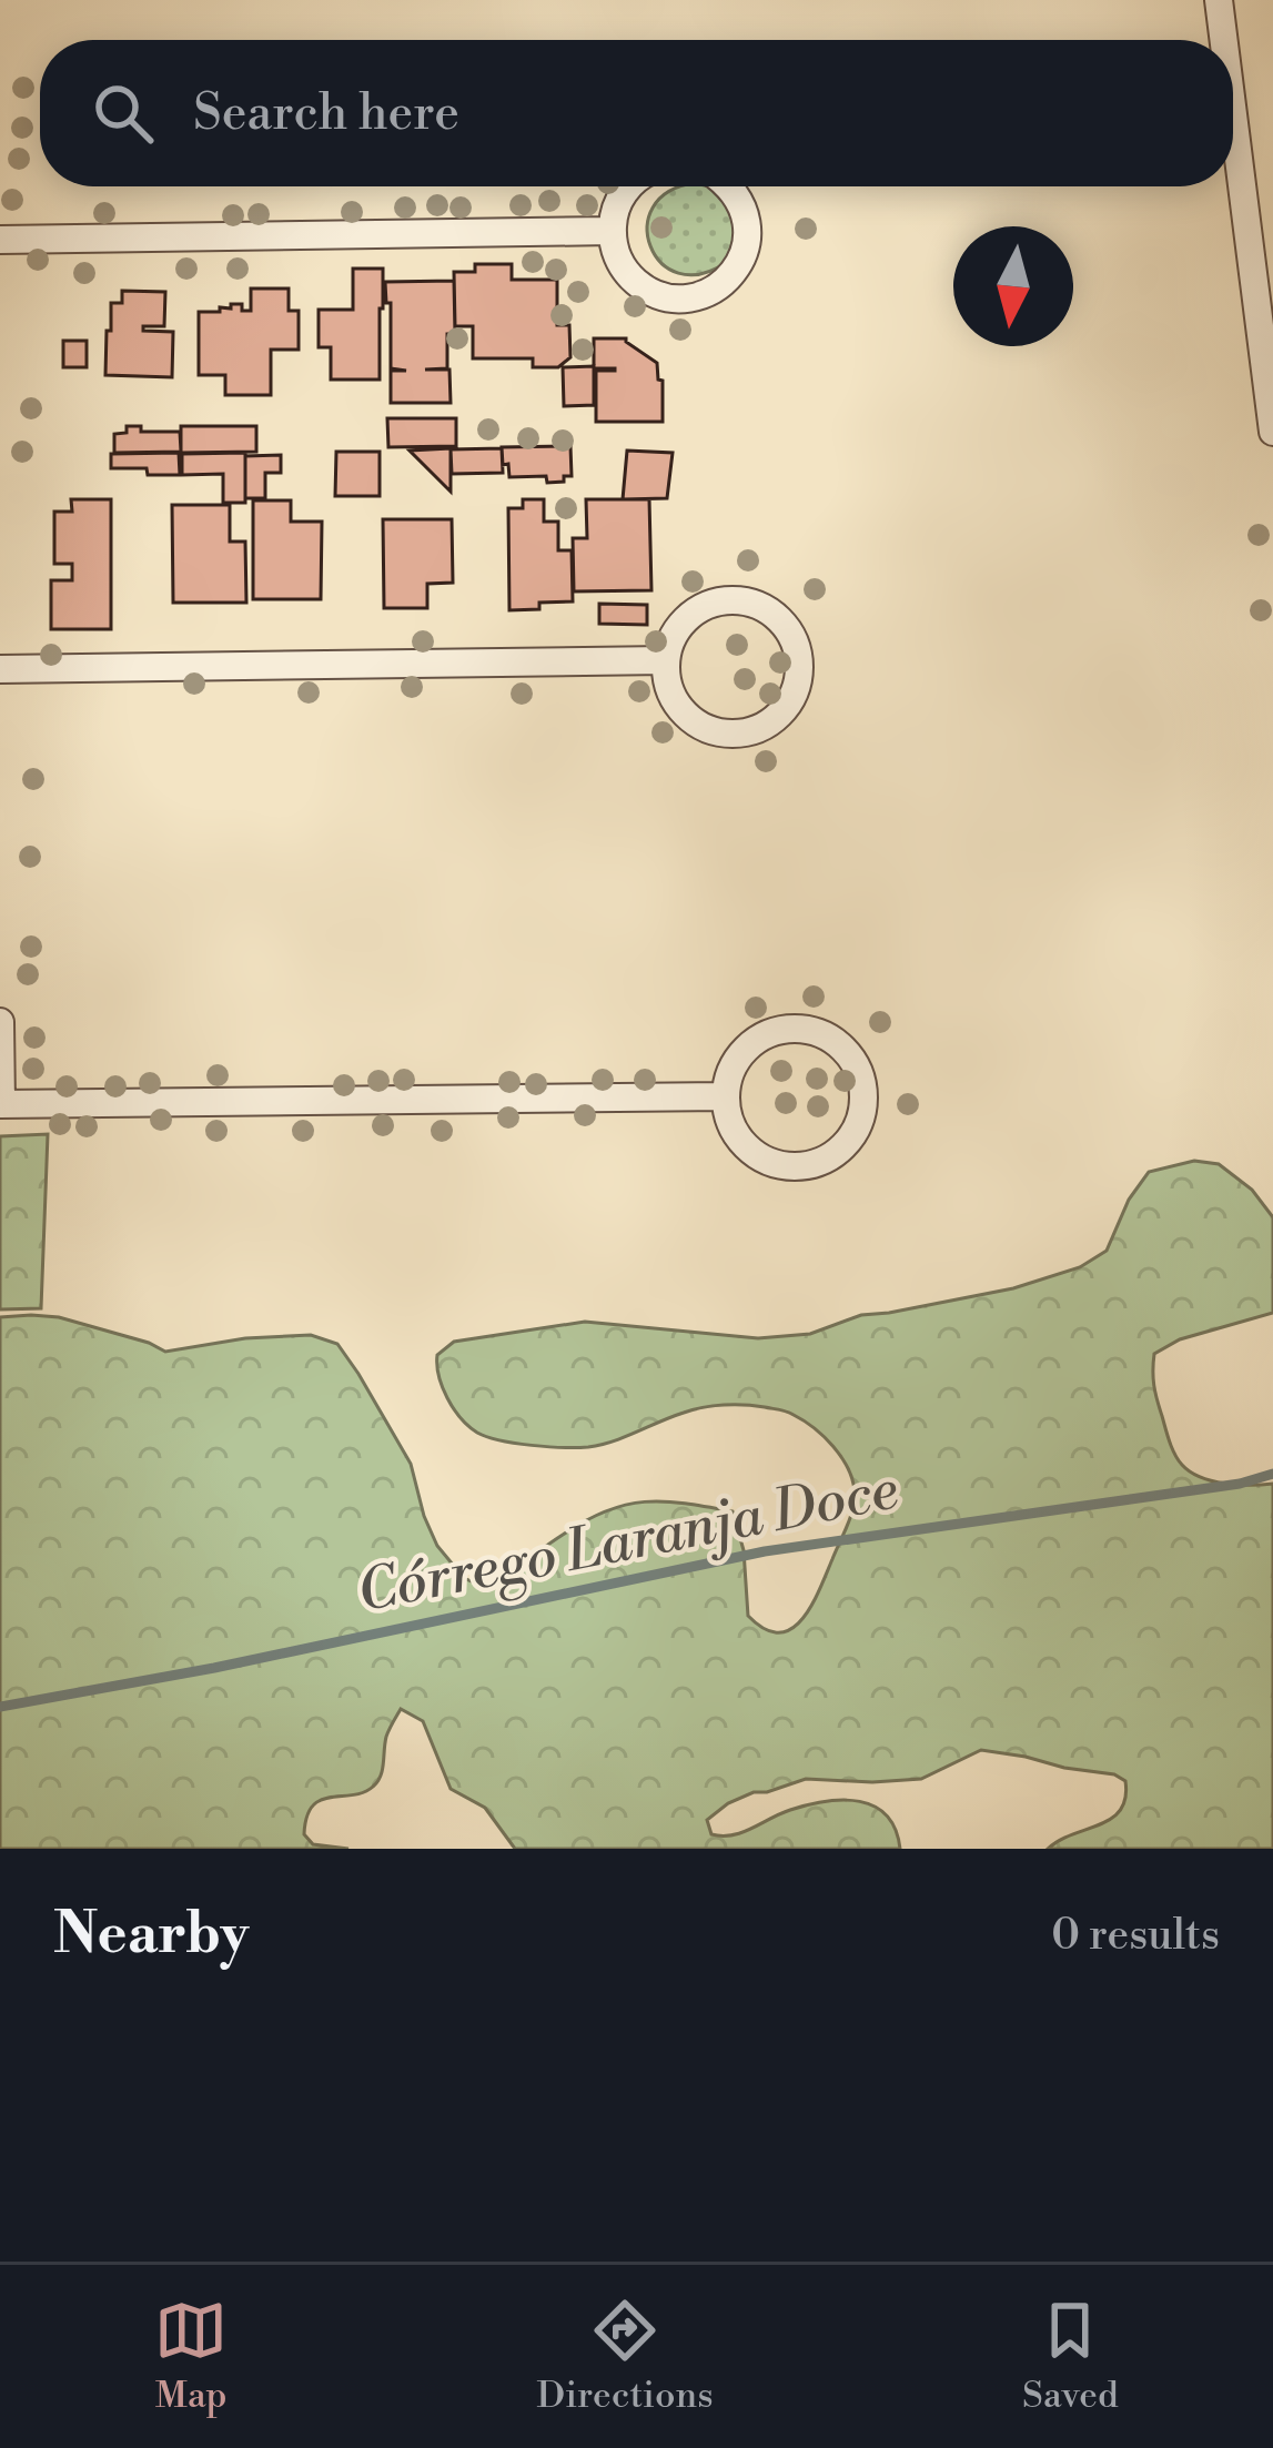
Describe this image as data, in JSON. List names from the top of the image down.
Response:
{
  "water": ["Córrego Laranja Doce"],
  "north": "bottom",
  "page": {
    "search": "Search here",
    "heading": ["Nearby", "0 results"],
    "nav": ["Map", "Directions", "Saved"]
  }
}
